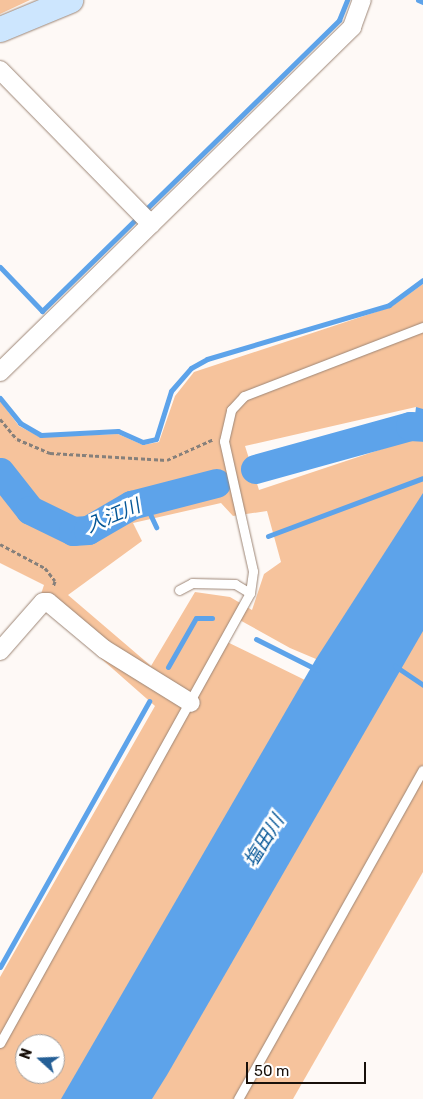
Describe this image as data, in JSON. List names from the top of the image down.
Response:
{
  "water": ["入江川", "塩田川"],
  "scale_bar": "50 m",
  "north": "left"
}
